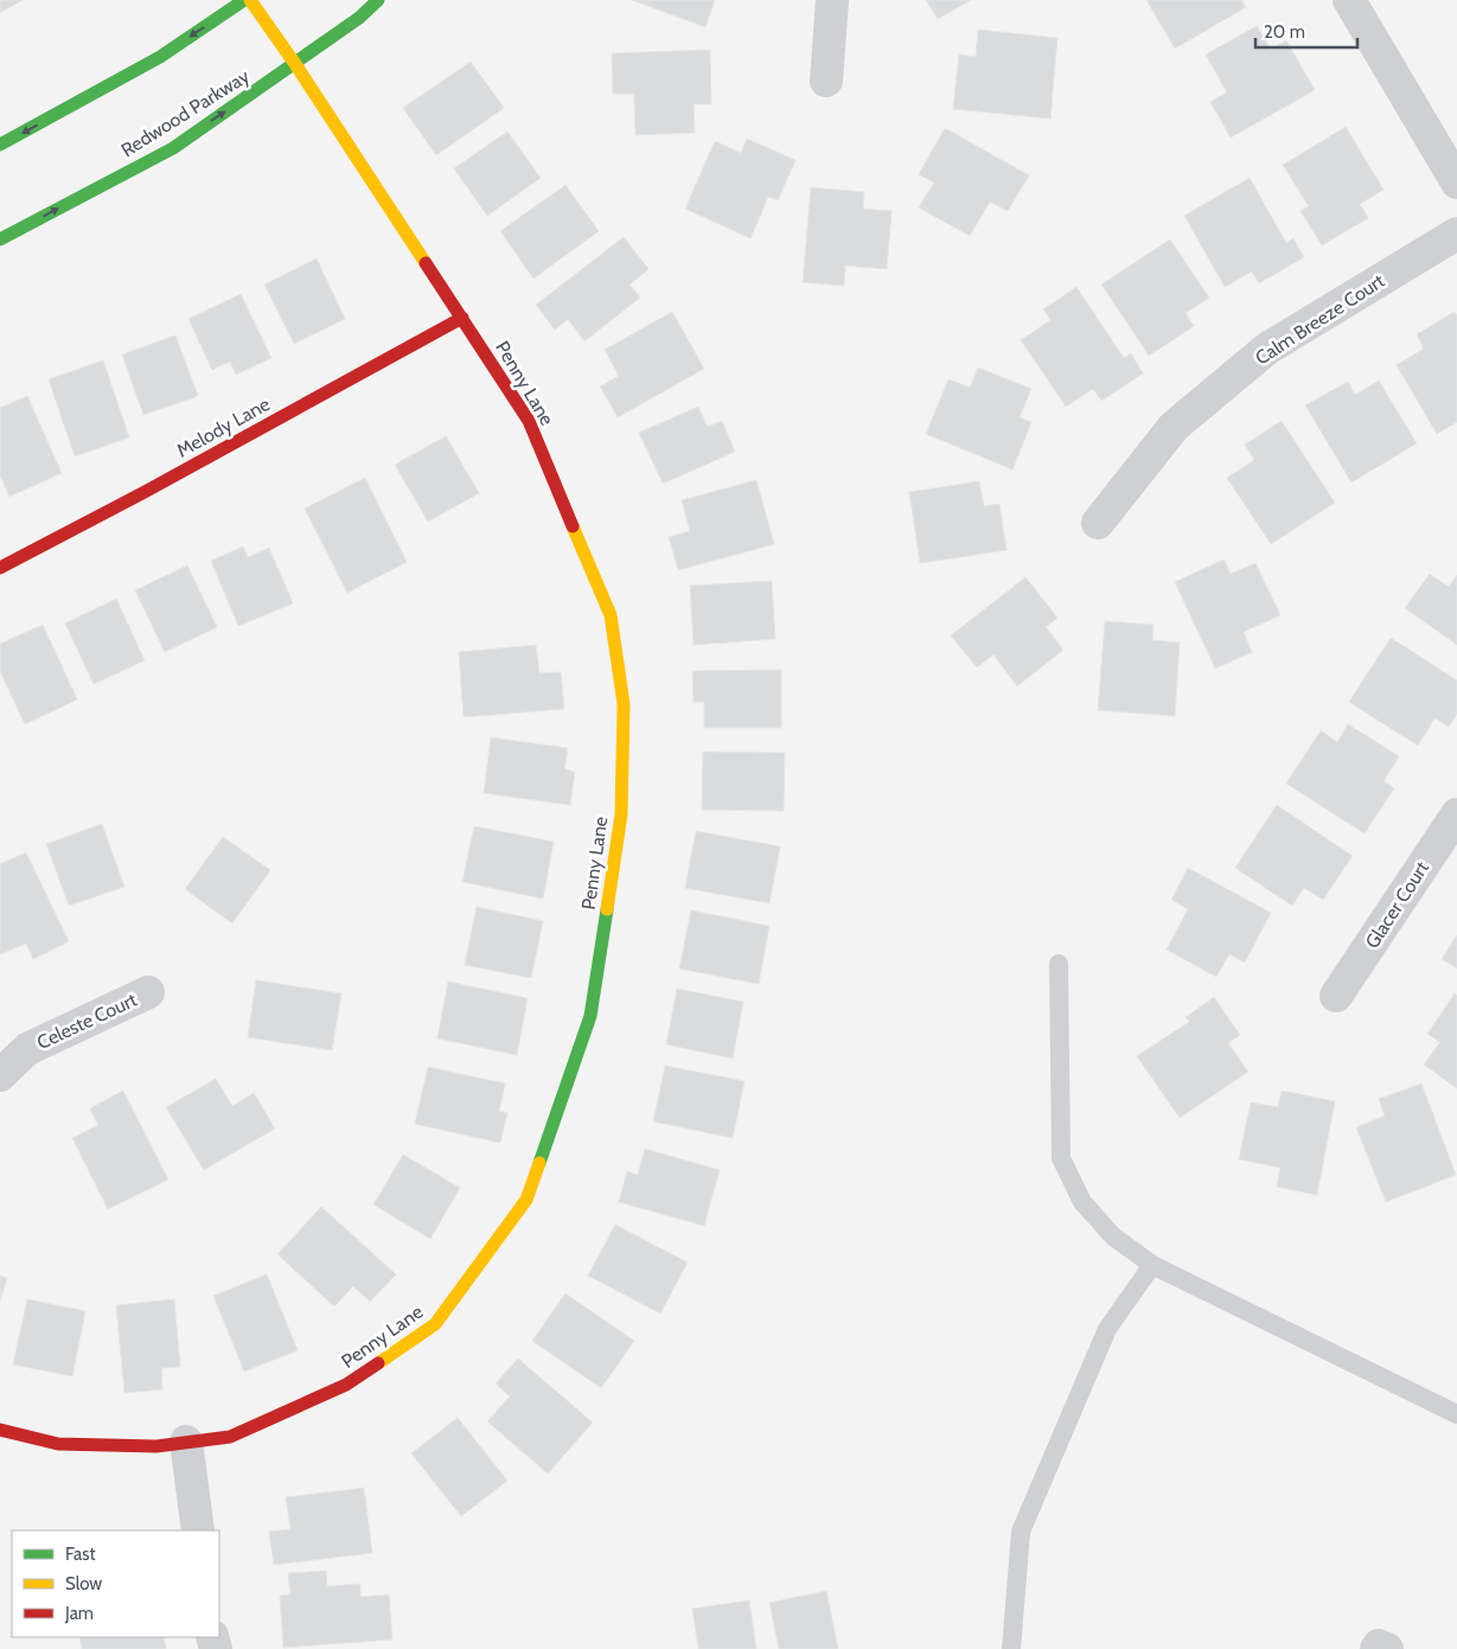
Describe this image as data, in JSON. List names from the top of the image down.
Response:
{
  "streets": {
    "street": [
      "Redwood Parkway",
      "Calm Breeze Court",
      "Penny Lane",
      "Melody Lane",
      "Glacer Court",
      "Celeste Court"
    ]
  },
  "crossings": [
    ["Redwood Parkway", "Penny Lane"],
    ["Penny Lane", "Melody Lane"]
  ],
  "legend": ["Fast", "Slow", "Jam"],
  "scale_bar": "20 m"
}
